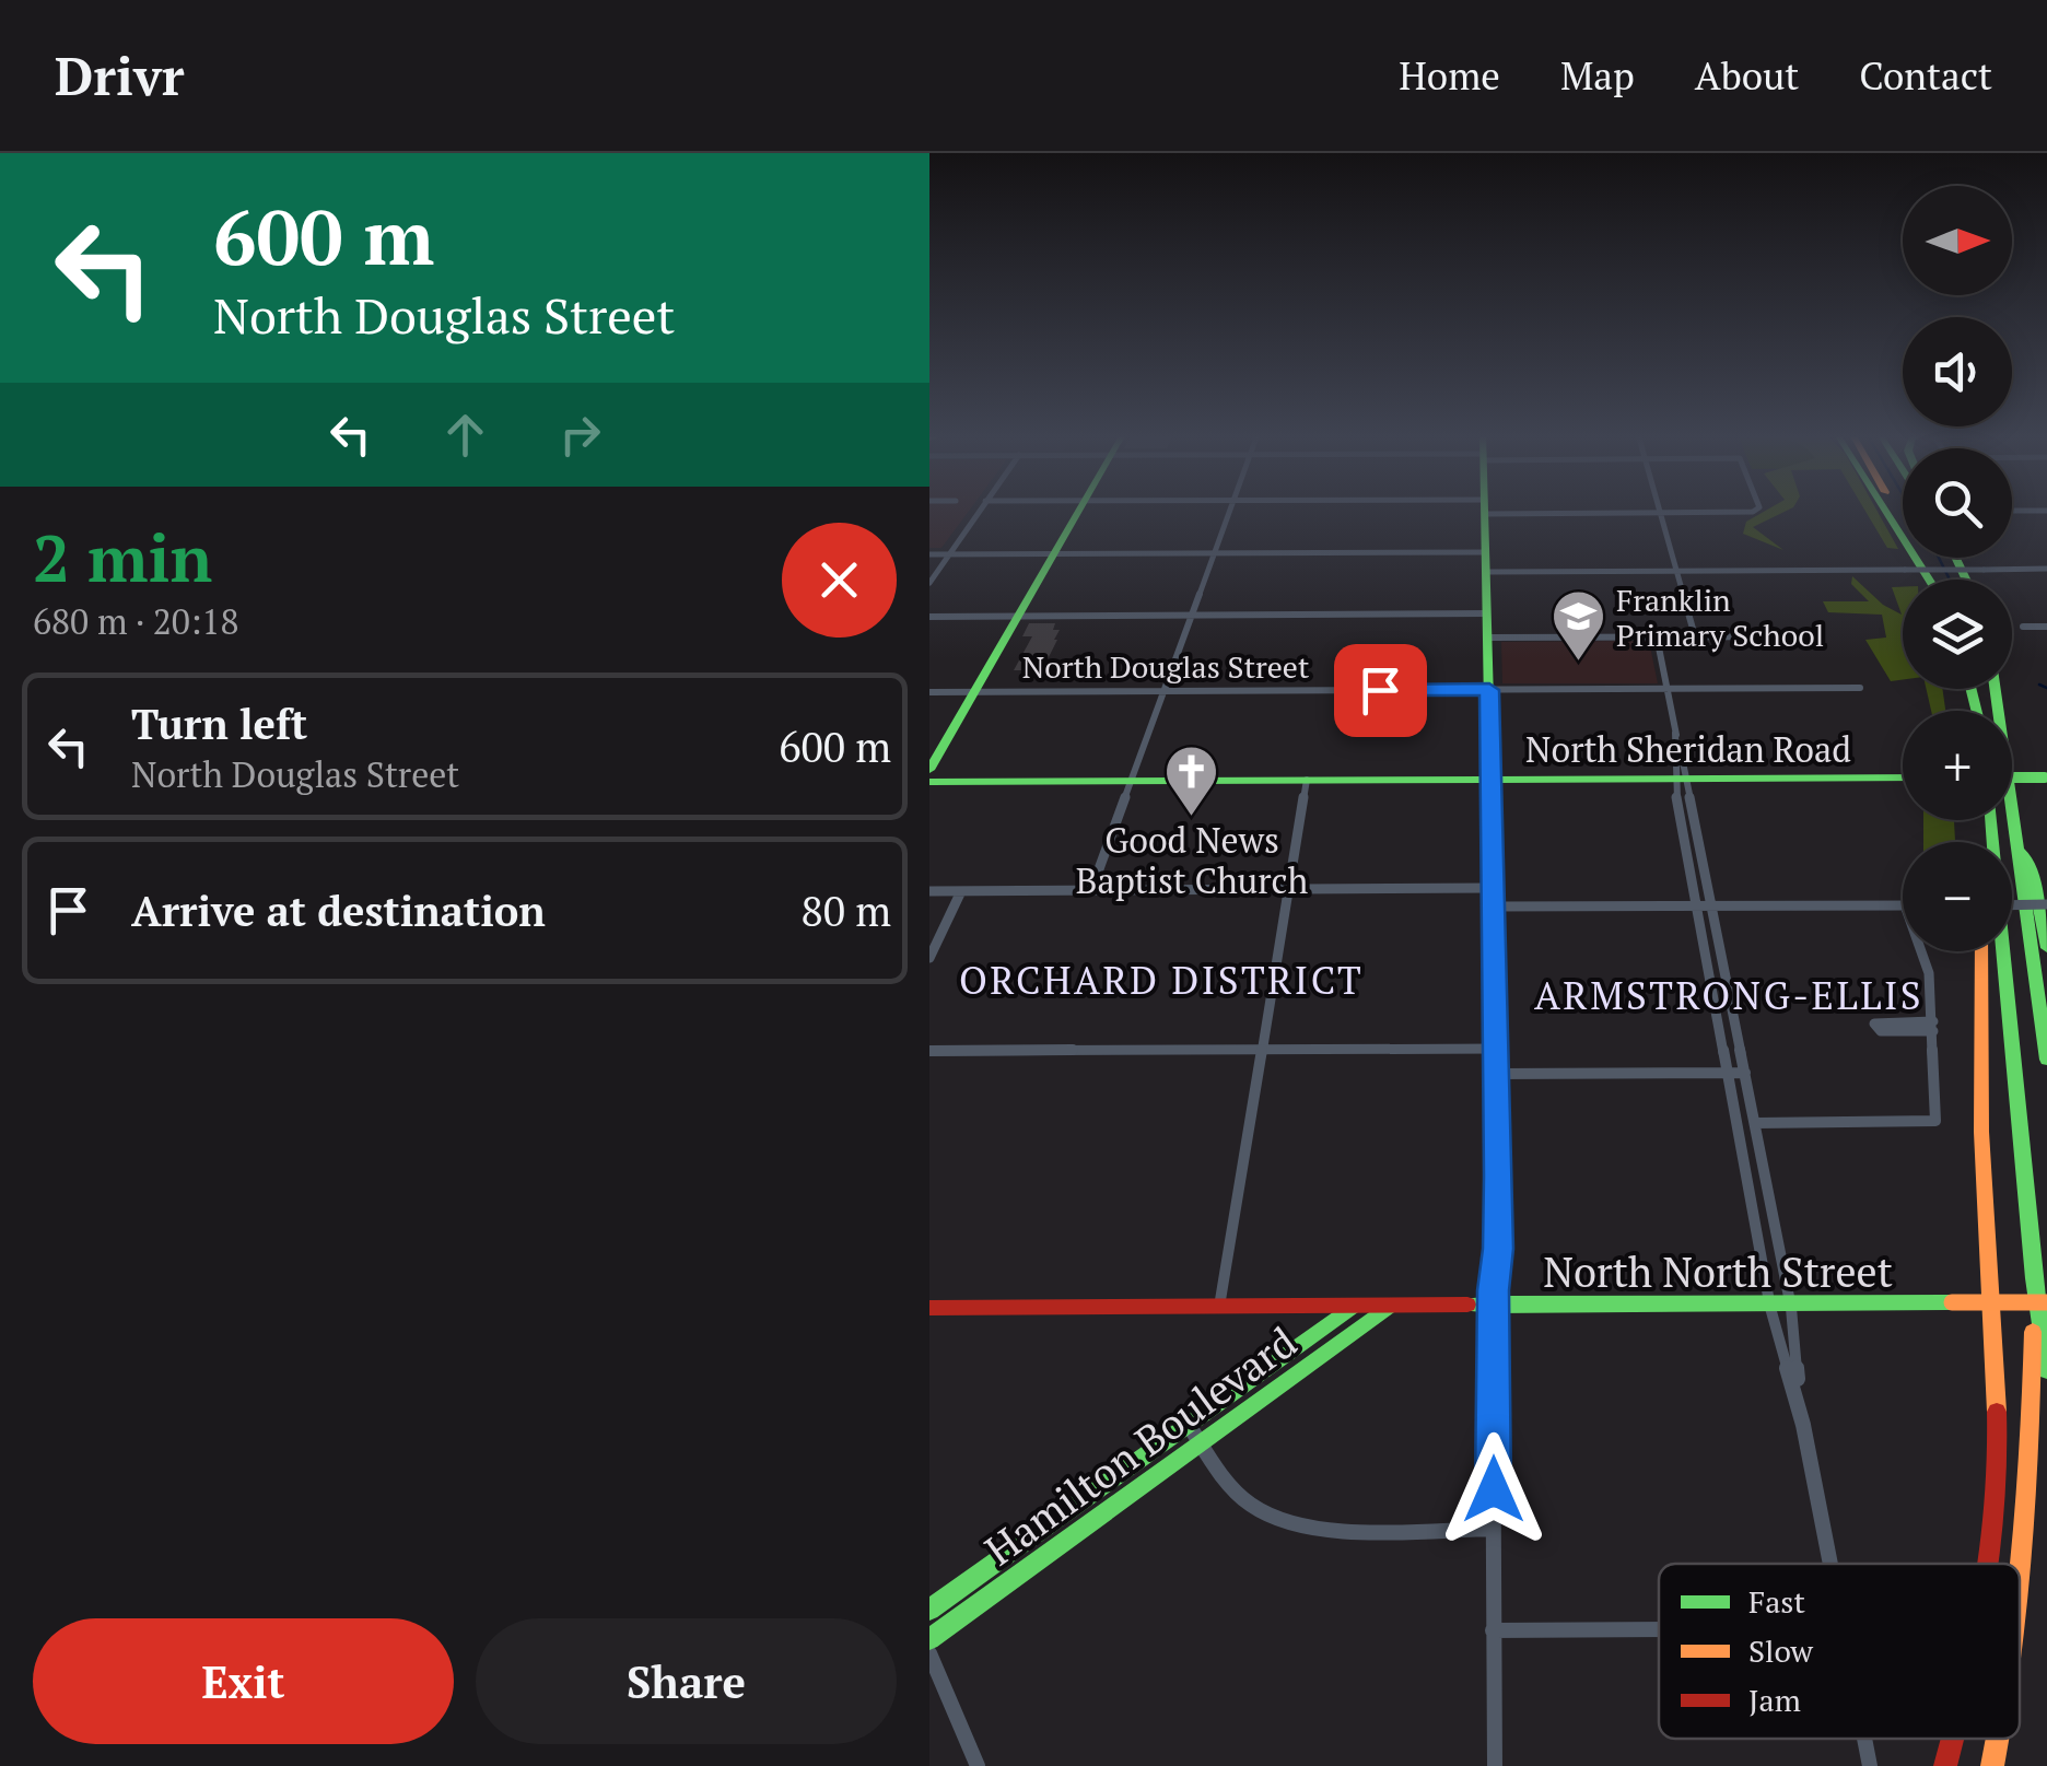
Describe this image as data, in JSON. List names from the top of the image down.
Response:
{
  "streets": {
    "main road": ["North Sheridan Road", "North North Street", "Hamilton Boulevard"],
    "street": ["North Douglas Street"]
  },
  "crossings": [
    ["North North Street", "Hamilton Boulevard"]
  ],
  "districts": ["ORCHARD DISTRICT", "ARMSTRONG-ELLIS"],
  "places": {
    "school or university": ["Franklin Primary School"],
    "church": ["Good News Baptist Church"]
  },
  "legend": ["Fast", "Slow", "Jam"],
  "north": "right",
  "page": {
    "header": "Drivr",
    "nav": [
      "Home",
      "Map",
      "About",
      "Contact"
    ],
    "turn": ["600 m", "North Douglas Street"],
    "map_buttons": ["+", "−"],
    "heading": ["2 min", "680 m · 20:18"],
    "list": [
      {
        "name": "Turn left",
        "note": "North Douglas Street",
        "value": "600 m"
      },
      {
        "name": "Arrive at destination",
        "value": "80 m"
      }
    ],
    "buttons": ["Exit", "Share"]
  }
}
